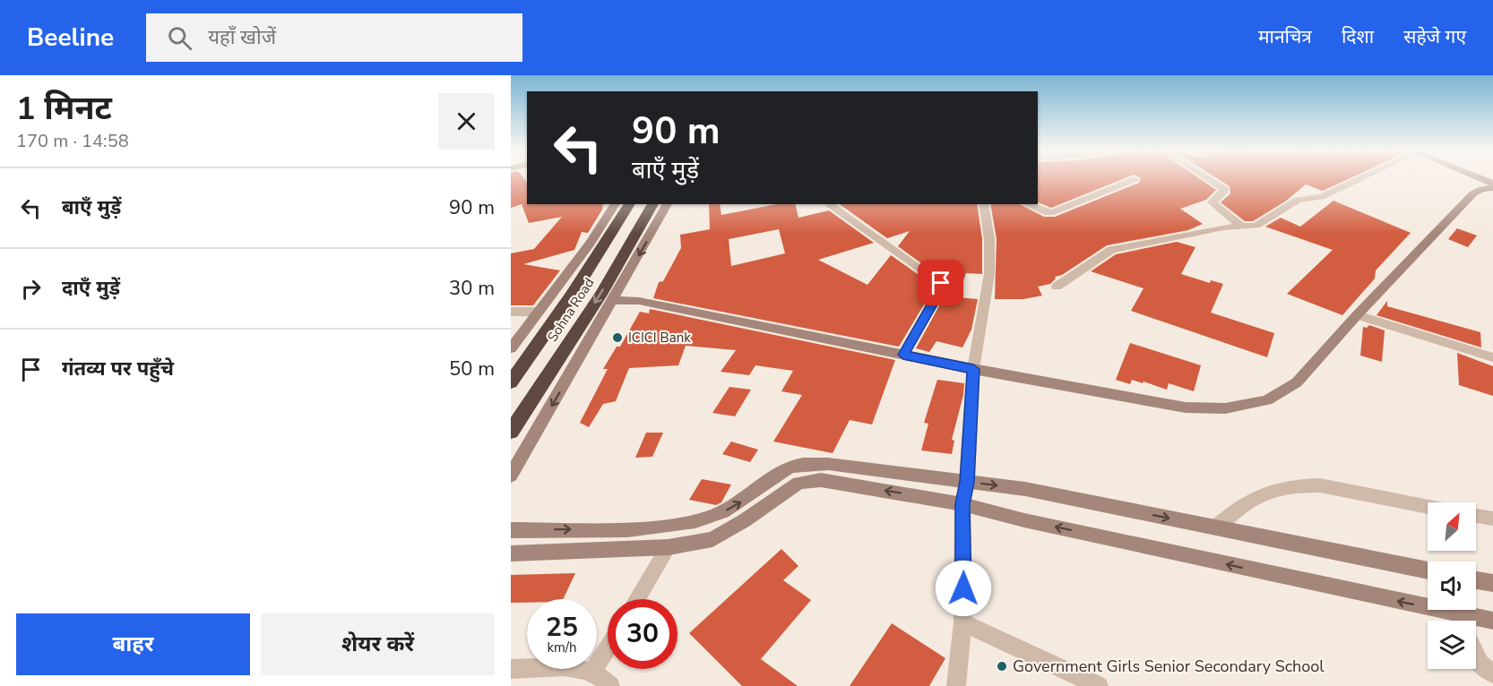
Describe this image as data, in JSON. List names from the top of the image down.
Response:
{
  "streets": {
    "highway": ["Sohna Road"]
  },
  "places": ["ICICI Bank", "Government Girls Senior Secondary School"],
  "north": "top right",
  "page": {
    "header": "Beeline",
    "search": "यहाँ खोजें",
    "nav": ["मानचित्र", "दिशा", "सहेजे गए"],
    "heading": ["1 मिनट", "170 m · 14:58"],
    "turn": ["90 m", "बाएँ मुड़ें"],
    "list": [
      {
        "name": "बाएँ मुड़ें",
        "value": "90 m"
      },
      {
        "name": "दाएँ मुड़ें",
        "value": "30 m"
      },
      {
        "name": "गंतव्य पर पहुँचे",
        "value": "50 m"
      }
    ],
    "speed": "25 km/h",
    "limit": "30",
    "buttons": ["बाहर", "शेयर करें"]
  }
}
